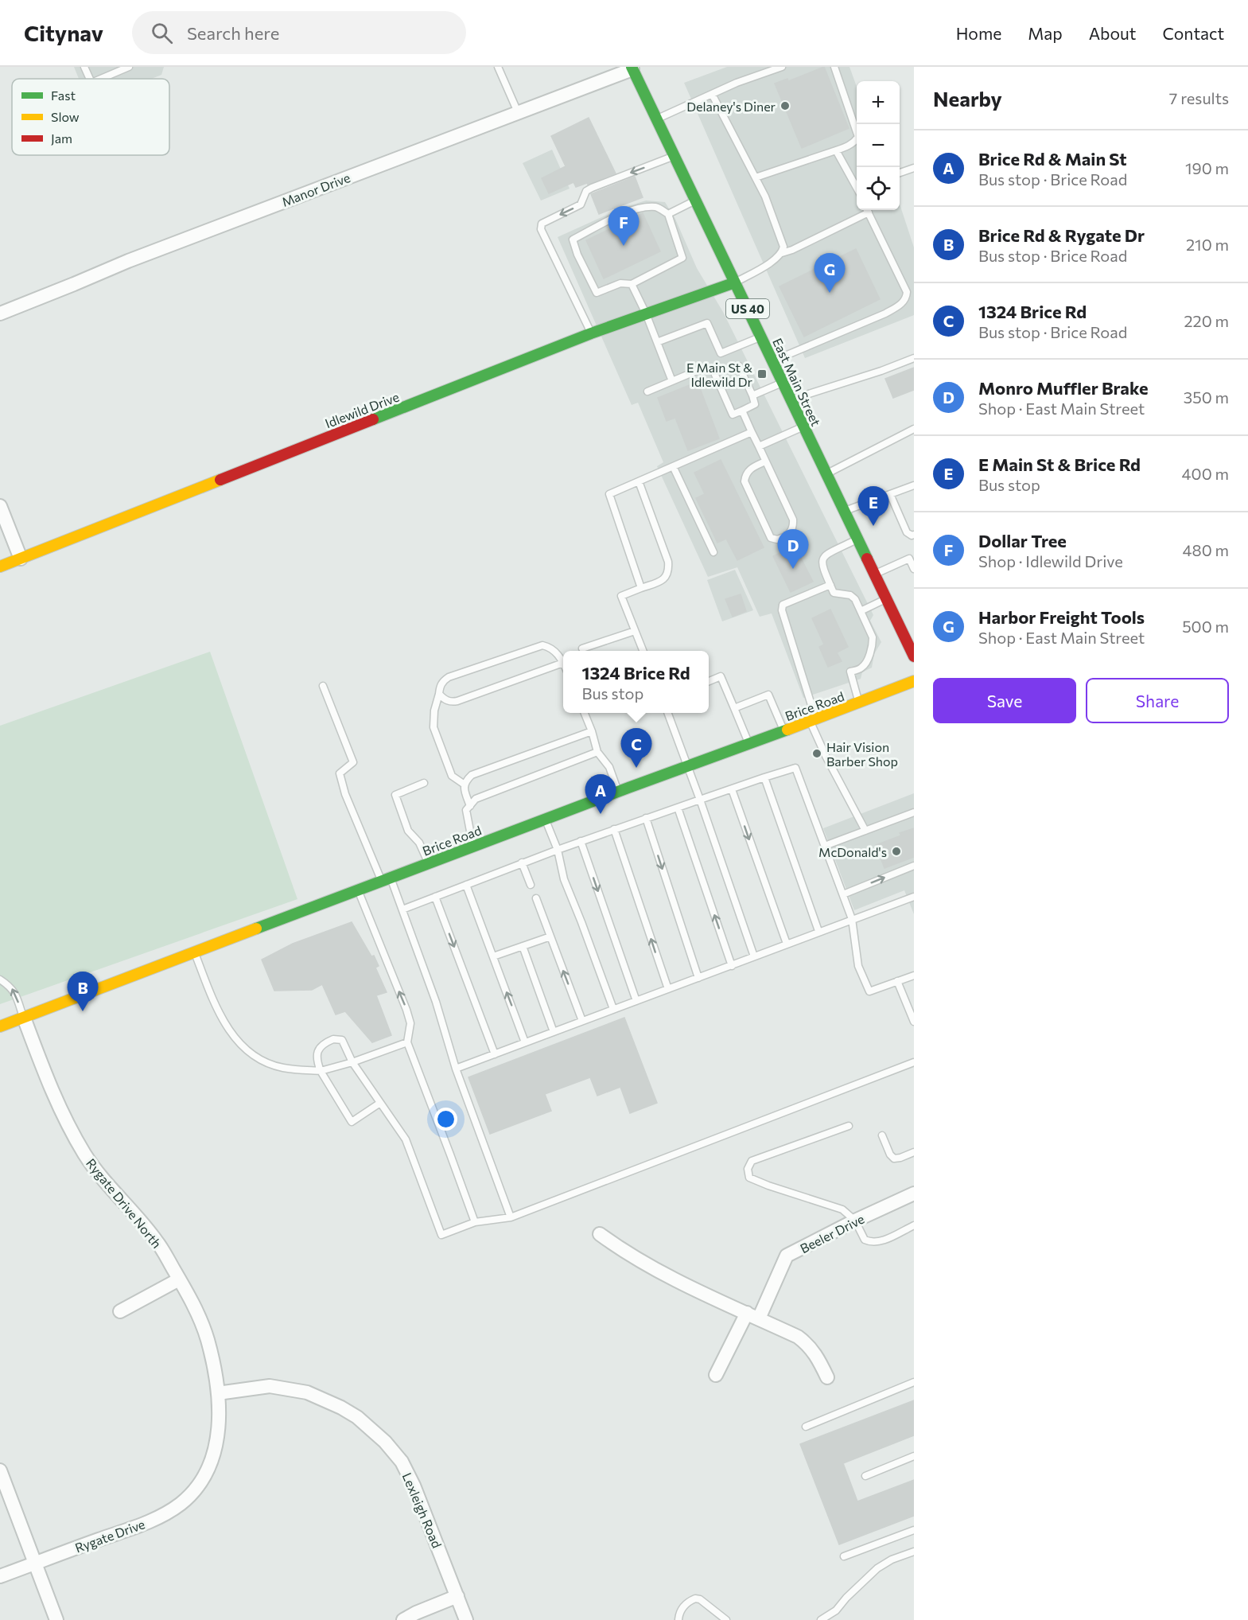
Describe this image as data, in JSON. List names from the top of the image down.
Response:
{
  "streets": {
    "main road": [
      "US 40",
      "East Main Street",
      "Idlewild Drive",
      "Brice Road"
    ],
    "street": [
      "Manor Drive",
      "Rygate Drive North",
      "Beeler Drive",
      "Lexleigh Road",
      "Rygate Drive"
    ]
  },
  "crossings": [
    ["Manor Drive", "East Main Street"],
    ["East Main Street", "Idlewild Drive"],
    ["Brice Road", "Rygate Drive North"],
    ["Rygate Drive North", "Lexleigh Road"],
    ["Rygate Drive North", "Rygate Drive"]
  ],
  "places": {
    "other": ["Delaney's Diner", "Hair Vision Barber Shop", "McDonald's"],
    "transit": ["E Main St & Idlewild Dr"]
  },
  "legend": ["Fast", "Slow", "Jam"],
  "page": {
    "header": "Citynav",
    "search": "Search here",
    "nav": [
      "Home",
      "Map",
      "About",
      "Contact"
    ],
    "heading": ["Nearby", "7 results"],
    "map_buttons": ["+", "−"],
    "list": [
      {
        "mark": "A",
        "name": "Brice Rd & Main St",
        "note": "Bus stop · Brice Road",
        "value": "190 m"
      },
      {
        "mark": "B",
        "name": "Brice Rd & Rygate Dr",
        "note": "Bus stop · Brice Road",
        "value": "210 m"
      },
      {
        "mark": "C",
        "name": "1324 Brice Rd",
        "note": "Bus stop · Brice Road",
        "value": "220 m"
      },
      {
        "mark": "D",
        "name": "Monro Muffler Brake",
        "note": "Shop · East Main Street",
        "value": "350 m"
      },
      {
        "mark": "E",
        "name": "E Main St & Brice Rd",
        "note": "Bus stop",
        "value": "400 m"
      },
      {
        "mark": "F",
        "name": "Dollar Tree",
        "note": "Shop · Idlewild Drive",
        "value": "480 m"
      },
      {
        "mark": "G",
        "name": "Harbor Freight Tools",
        "note": "Shop · East Main Street",
        "value": "500 m"
      }
    ],
    "pins": [
      "F",
      "G",
      "E",
      "D",
      "C",
      "A",
      "B"
    ],
    "popup": ["1324 Brice Rd", "Bus stop"],
    "buttons": ["Save", "Share"]
  }
}
